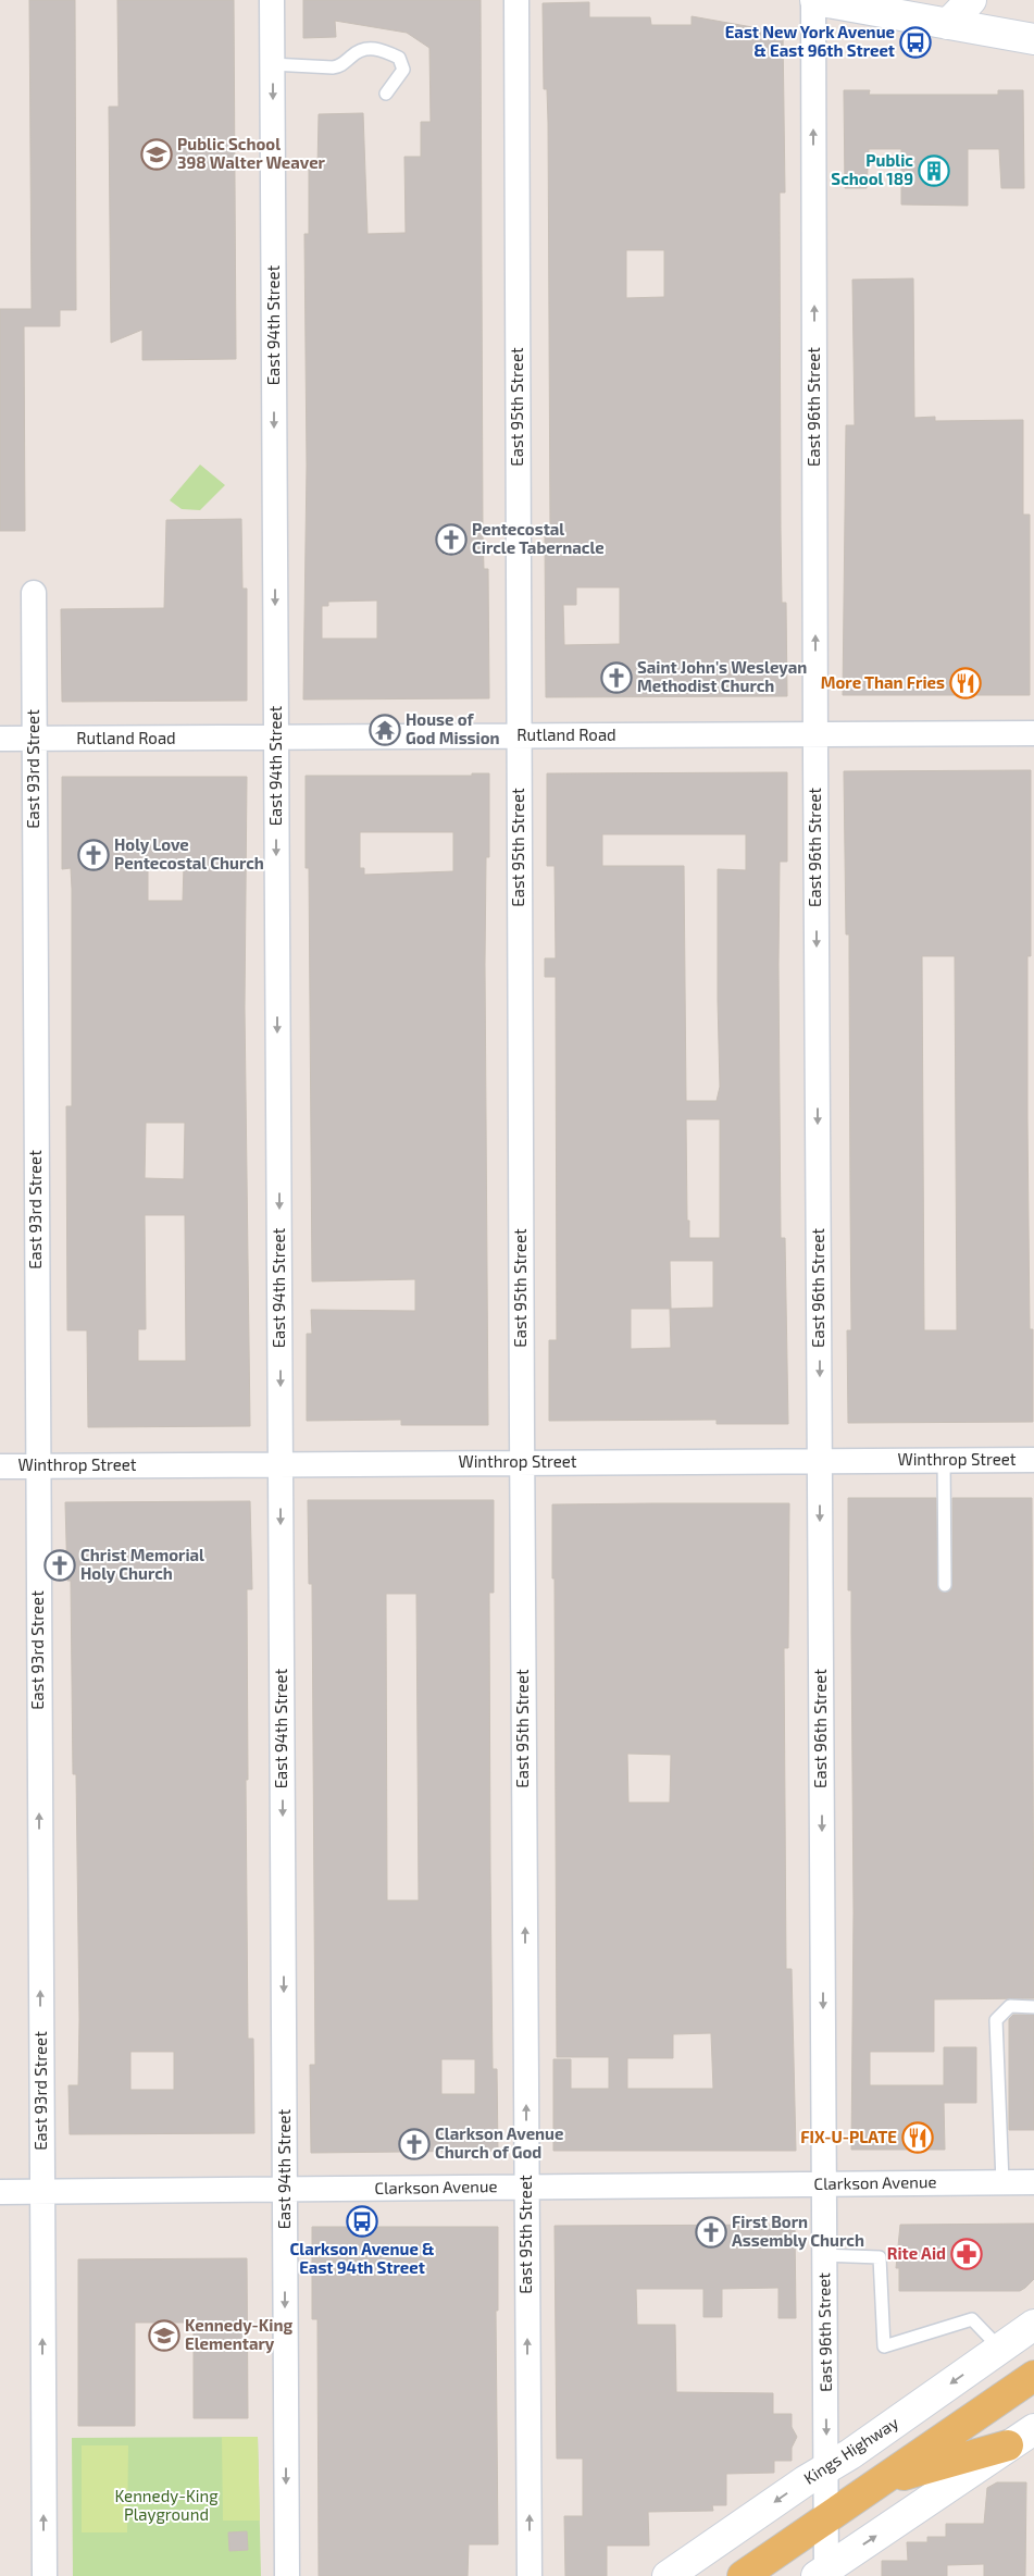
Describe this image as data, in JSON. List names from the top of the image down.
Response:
{
  "streets": {
    "street": [
      "East 94th Street",
      "East 95th Street",
      "East 96th Street",
      "Rutland Road",
      "East 93rd Street",
      "Winthrop Street",
      "Clarkson Avenue",
      "Kings Highway"
    ]
  },
  "crossings": [
    ["East 94th Street", "Rutland Road"],
    ["East 94th Street", "Winthrop Street"],
    ["East 94th Street", "Clarkson Avenue"],
    ["East 95th Street", "Rutland Road"],
    ["East 95th Street", "Winthrop Street"],
    ["East 95th Street", "Clarkson Avenue"],
    ["East 96th Street", "Rutland Road"],
    ["East 96th Street", "Winthrop Street"],
    ["East 96th Street", "Clarkson Avenue"],
    ["East 96th Street", "Kings Highway"],
    ["Rutland Road", "East 93rd Street"],
    ["East 93rd Street", "Winthrop Street"],
    ["East 93rd Street", "Clarkson Avenue"]
  ],
  "one_way": ["East 94th Street", "East 95th Street", "East 93rd Street"],
  "parks": ["Kennedy-King Playground"],
  "places": {
    "bus stop": ["East New York Avenue & East 96th Street", "Clarkson Avenue & East 94th Street"],
    "school or university": ["Public School 398 Walter Weaver", "Kennedy-King Elementary"],
    "building": ["Public School 189"],
    "church": [
      "Pentecostal Circle Tabernacle",
      "Saint John's Wesleyan Methodist Church",
      "Holy Love Pentecostal Church",
      "Christ Memorial Holy Church",
      "Clarkson Avenue Church of God",
      "First Born Assembly Church"
    ],
    "restaurant": ["More Than Fries", "FIX-U-PLATE"],
    "temple": ["House of God Mission"],
    "pharmacy": ["Rite Aid"]
  }
}
